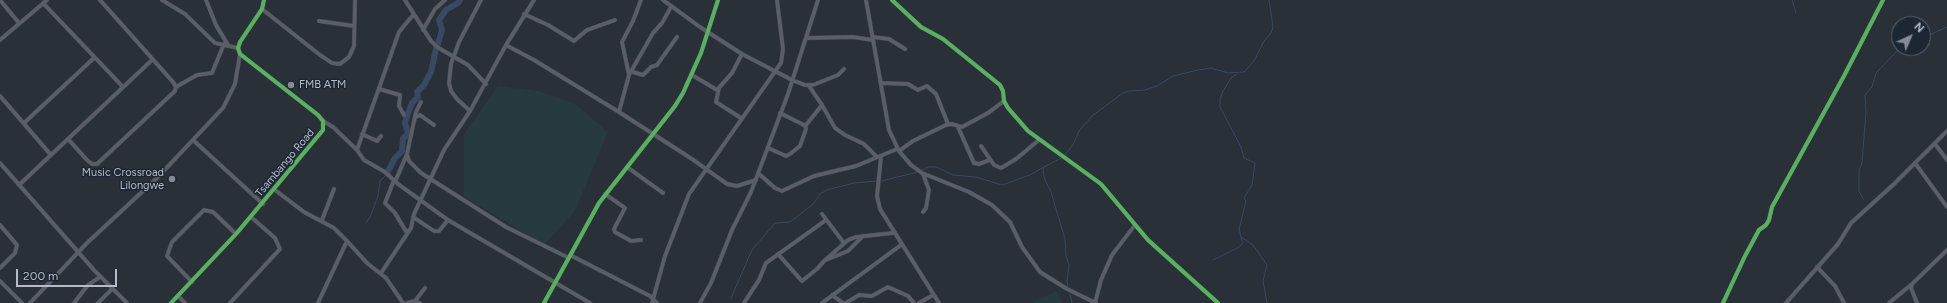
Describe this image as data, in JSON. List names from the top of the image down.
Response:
{
  "streets": {
    "street": ["Tsambango Road"]
  },
  "places": ["FMB ATM", "Music Crossroad Lilongwe"],
  "scale_bar": "200 m",
  "north": "top right"
}
